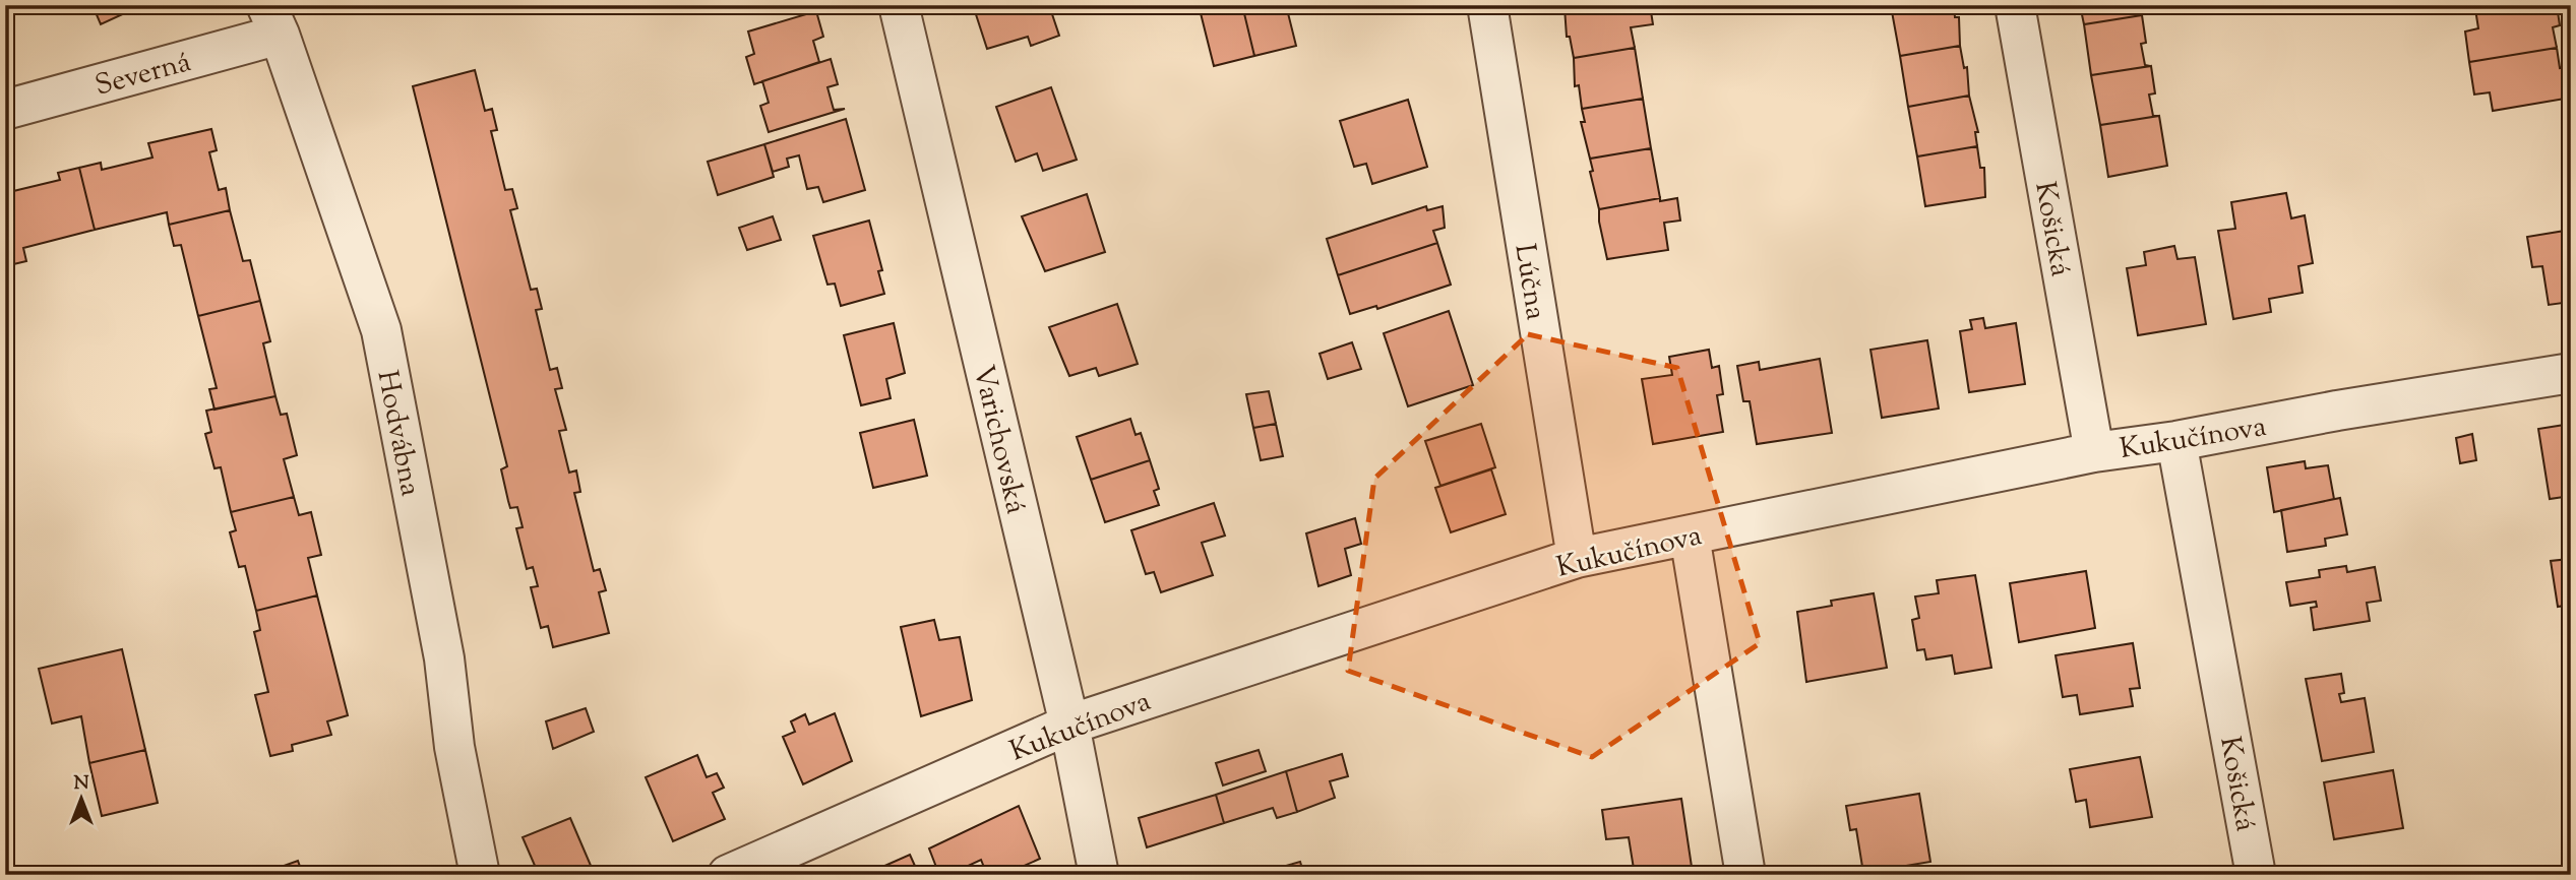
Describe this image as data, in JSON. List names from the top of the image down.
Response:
{
  "streets": {
    "street": [
      "Severná",
      "Košická",
      "Lúčna",
      "Hodvábna",
      "Kukučínova",
      "Varichovská"
    ]
  },
  "crossings": [
    ["Severná", "Hodvábna"],
    ["Košická", "Kukučínova"],
    ["Lúčna", "Kukučínova"],
    ["Kukučínova", "Varichovská"]
  ],
  "north": "top"
}
